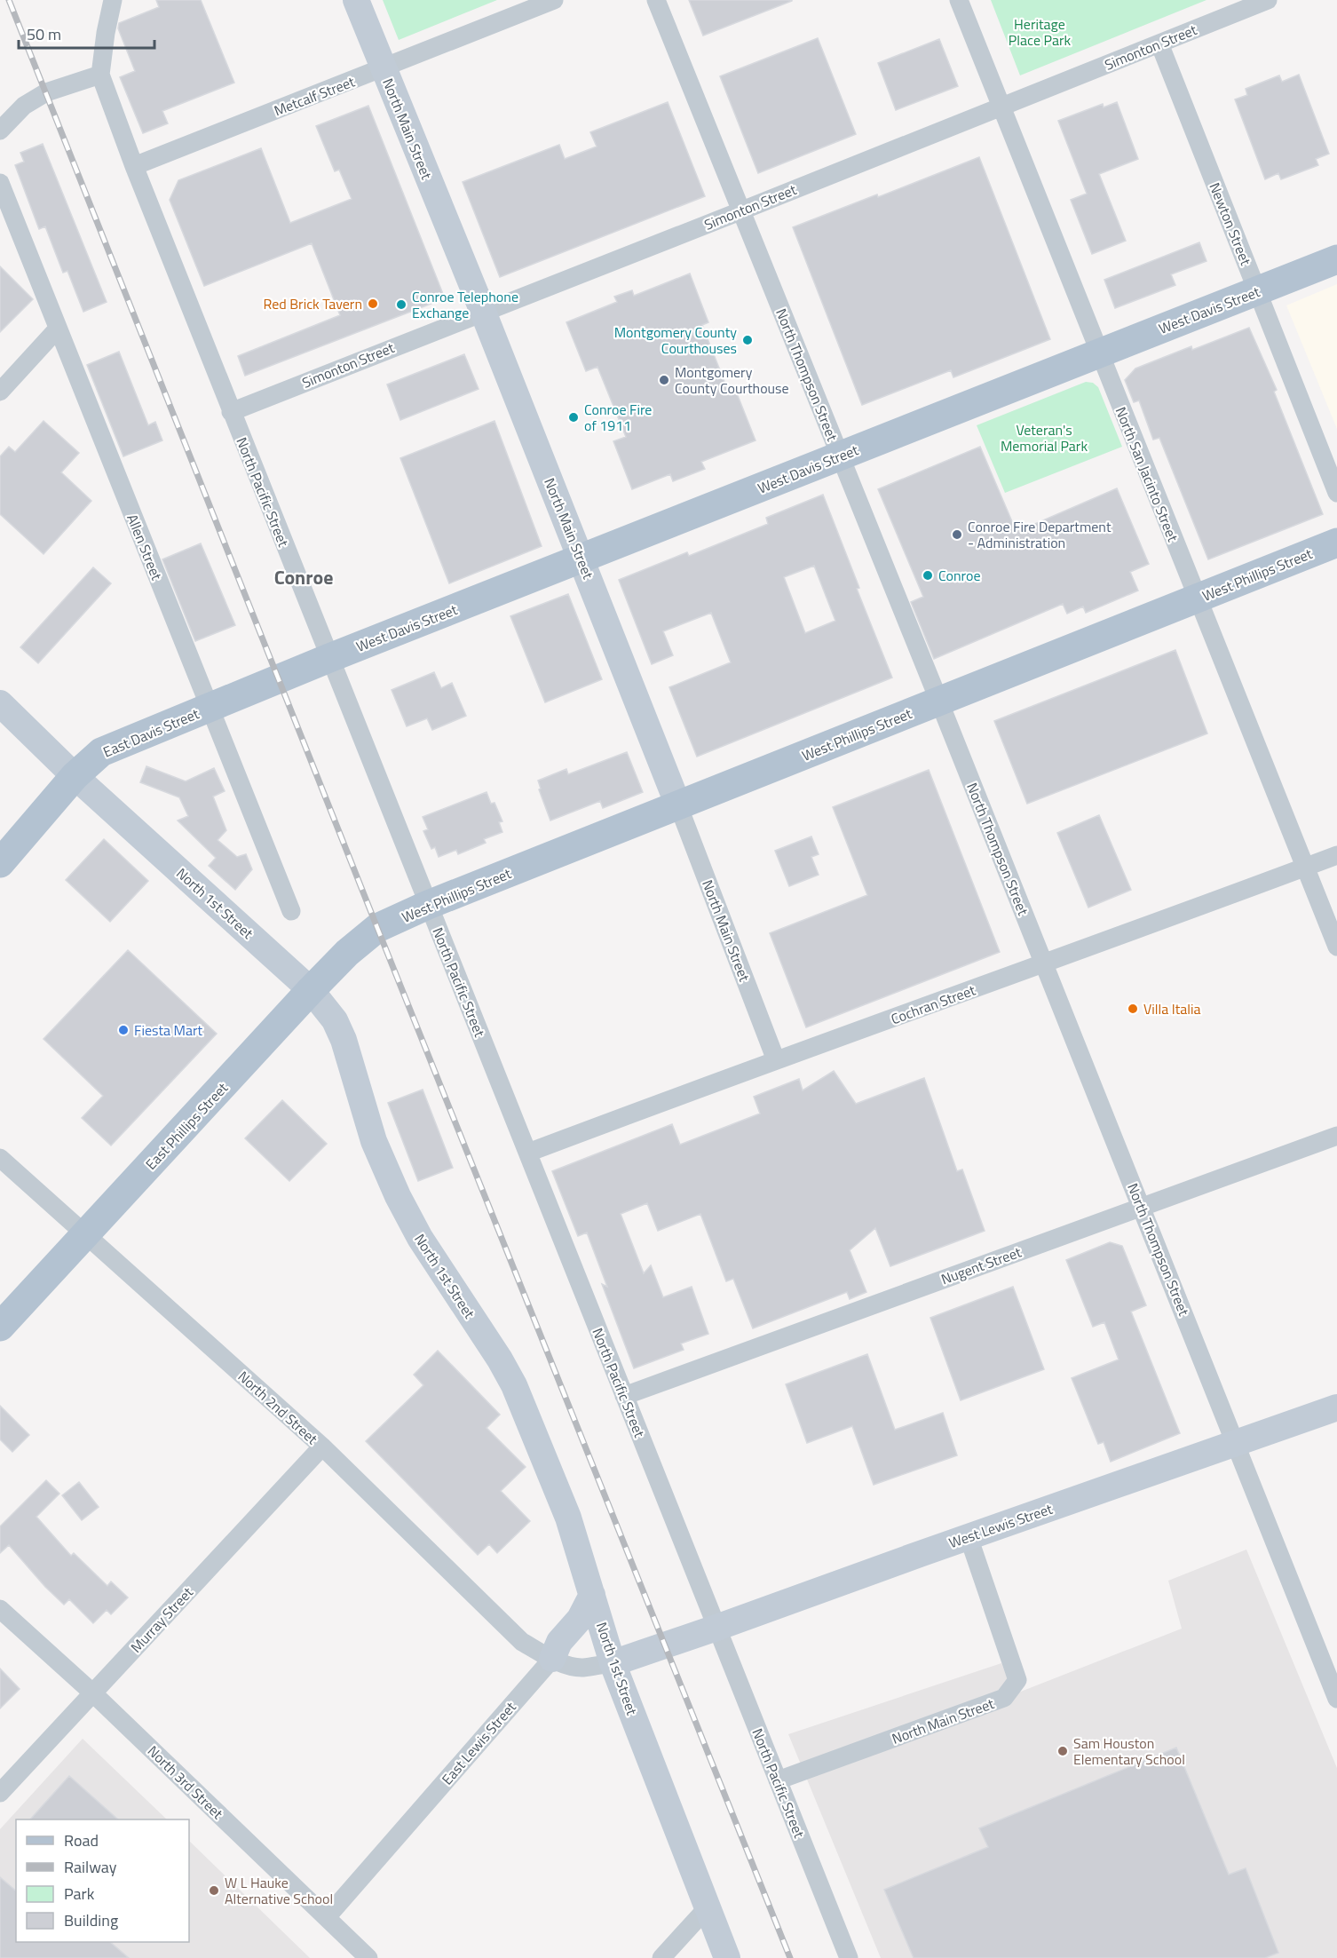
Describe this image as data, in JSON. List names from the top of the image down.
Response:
{
  "streets": {
    "main road": [
      "West Davis Street",
      "West Phillips Street",
      "East Davis Street",
      "East Phillips Street"
    ],
    "street": [
      "Simonton Street",
      "Metcalf Street",
      "North Main Street",
      "Newton Street",
      "North Thompson Street",
      "North San Jacinto Street",
      "North Pacific Street",
      "Allen Street",
      "North 1st Street",
      "Cochran Street",
      "Nugent Street",
      "North 2nd Street",
      "West Lewis Street",
      "Murray Street",
      "East Lewis Street",
      "North 3rd Street"
    ]
  },
  "crossings": [
    ["Simonton Street", "North Main Street"],
    ["Simonton Street", "Newton Street"],
    ["Simonton Street", "North Thompson Street"],
    ["Simonton Street", "North San Jacinto Street"],
    ["Simonton Street", "North Pacific Street"],
    ["Metcalf Street", "North Main Street"],
    ["Metcalf Street", "North Pacific Street"],
    ["North Main Street", "West Davis Street"],
    ["North Main Street", "North Pacific Street"],
    ["North Main Street", "West Phillips Street"],
    ["North Main Street", "Cochran Street"],
    ["North Main Street", "West Lewis Street"],
    ["Newton Street", "West Davis Street"],
    ["West Davis Street", "North Thompson Street"],
    ["West Davis Street", "North San Jacinto Street"],
    ["West Davis Street", "North Pacific Street"],
    ["West Davis Street", "East Davis Street"],
    ["North Thompson Street", "West Phillips Street"],
    ["North Thompson Street", "Cochran Street"],
    ["North Thompson Street", "Nugent Street"],
    ["North Thompson Street", "West Lewis Street"],
    ["North San Jacinto Street", "West Phillips Street"],
    ["North San Jacinto Street", "Cochran Street"],
    ["North Pacific Street", "West Phillips Street"],
    ["North Pacific Street", "Cochran Street"],
    ["North Pacific Street", "Nugent Street"],
    ["North Pacific Street", "West Lewis Street"],
    ["Allen Street", "East Davis Street"],
    ["West Phillips Street", "East Phillips Street"],
    ["East Davis Street", "North 1st Street"],
    ["North 1st Street", "East Phillips Street"],
    ["North 1st Street", "West Lewis Street"],
    ["East Phillips Street", "North 2nd Street"],
    ["North 2nd Street", "Murray Street"],
    ["North 2nd Street", "East Lewis Street"],
    ["Murray Street", "North 3rd Street"],
    ["East Lewis Street", "North 3rd Street"]
  ],
  "districts": ["Conroe"],
  "parks": ["Heritage Place Park", "Veteran's Memorial Park"],
  "places": [
    "Red Brick Tavern",
    "Conroe Telephone Exchange",
    "Montgomery County Courthouses",
    "Montgomery County Courthouse",
    "Conroe Fire of 1911",
    "Conroe Fire Department - Administration",
    "Conroe",
    "Villa Italia",
    "Fiesta Mart",
    "Sam Houston Elementary School",
    "W L Hauke Alternative School"
  ],
  "legend": [
    "Road",
    "Railway",
    "Park",
    "Building"
  ],
  "scale_bar": "50 m"
}
